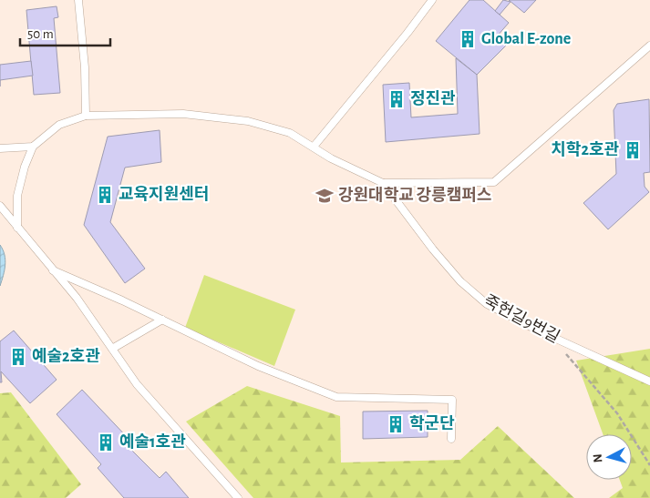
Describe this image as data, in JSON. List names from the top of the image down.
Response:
{
  "streets": {
    "lane": ["죽헌길9번길"]
  },
  "places": {
    "building": [
      "Global E-zone",
      "정진관",
      "치학2호관",
      "교육지원센터",
      "예술2호관",
      "학군단",
      "예술1호관"
    ],
    "school or university": ["강원대학교 강릉캠퍼스"]
  },
  "scale_bar": "50 m",
  "north": "left"
}
